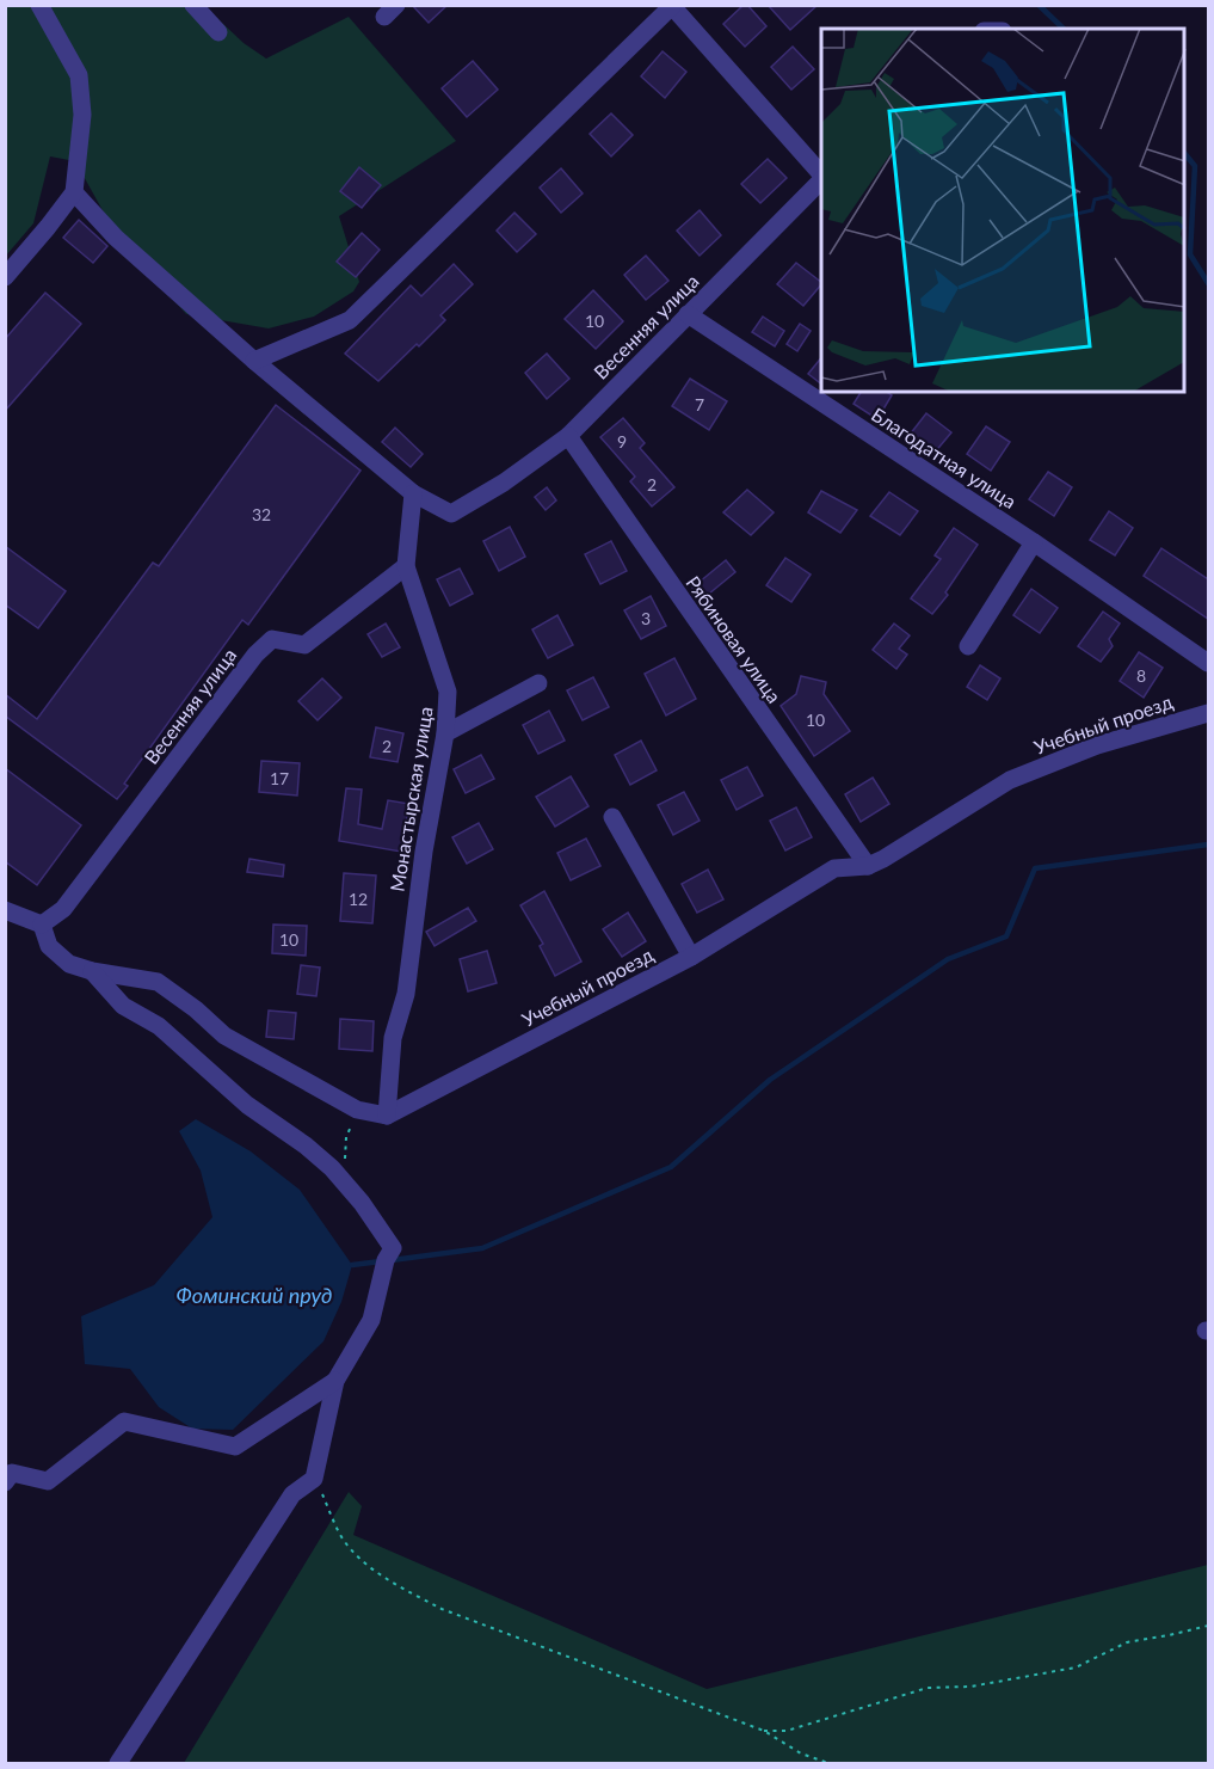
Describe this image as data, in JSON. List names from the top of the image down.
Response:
{
  "streets": {
    "street": [
      "Весенняя улица",
      "Благодатная улица",
      "Рябиновая улица",
      "Учебный проезд",
      "Монастырская улица"
    ]
  },
  "crossings": [
    ["Весенняя улица", "Благодатная улица"],
    ["Весенняя улица", "Рябиновая улица"],
    ["Весенняя улица", "Монастырская улица"],
    ["Рябиновая улица", "Учебный проезд"],
    ["Учебный проезд", "Монастырская улица"]
  ],
  "water": ["Фоминский пруд"],
  "house_numbers": [
    "10",
    "7",
    "9",
    "2",
    "32",
    "3",
    "8",
    "10",
    "2",
    "17",
    "12",
    "10"
  ]
}
